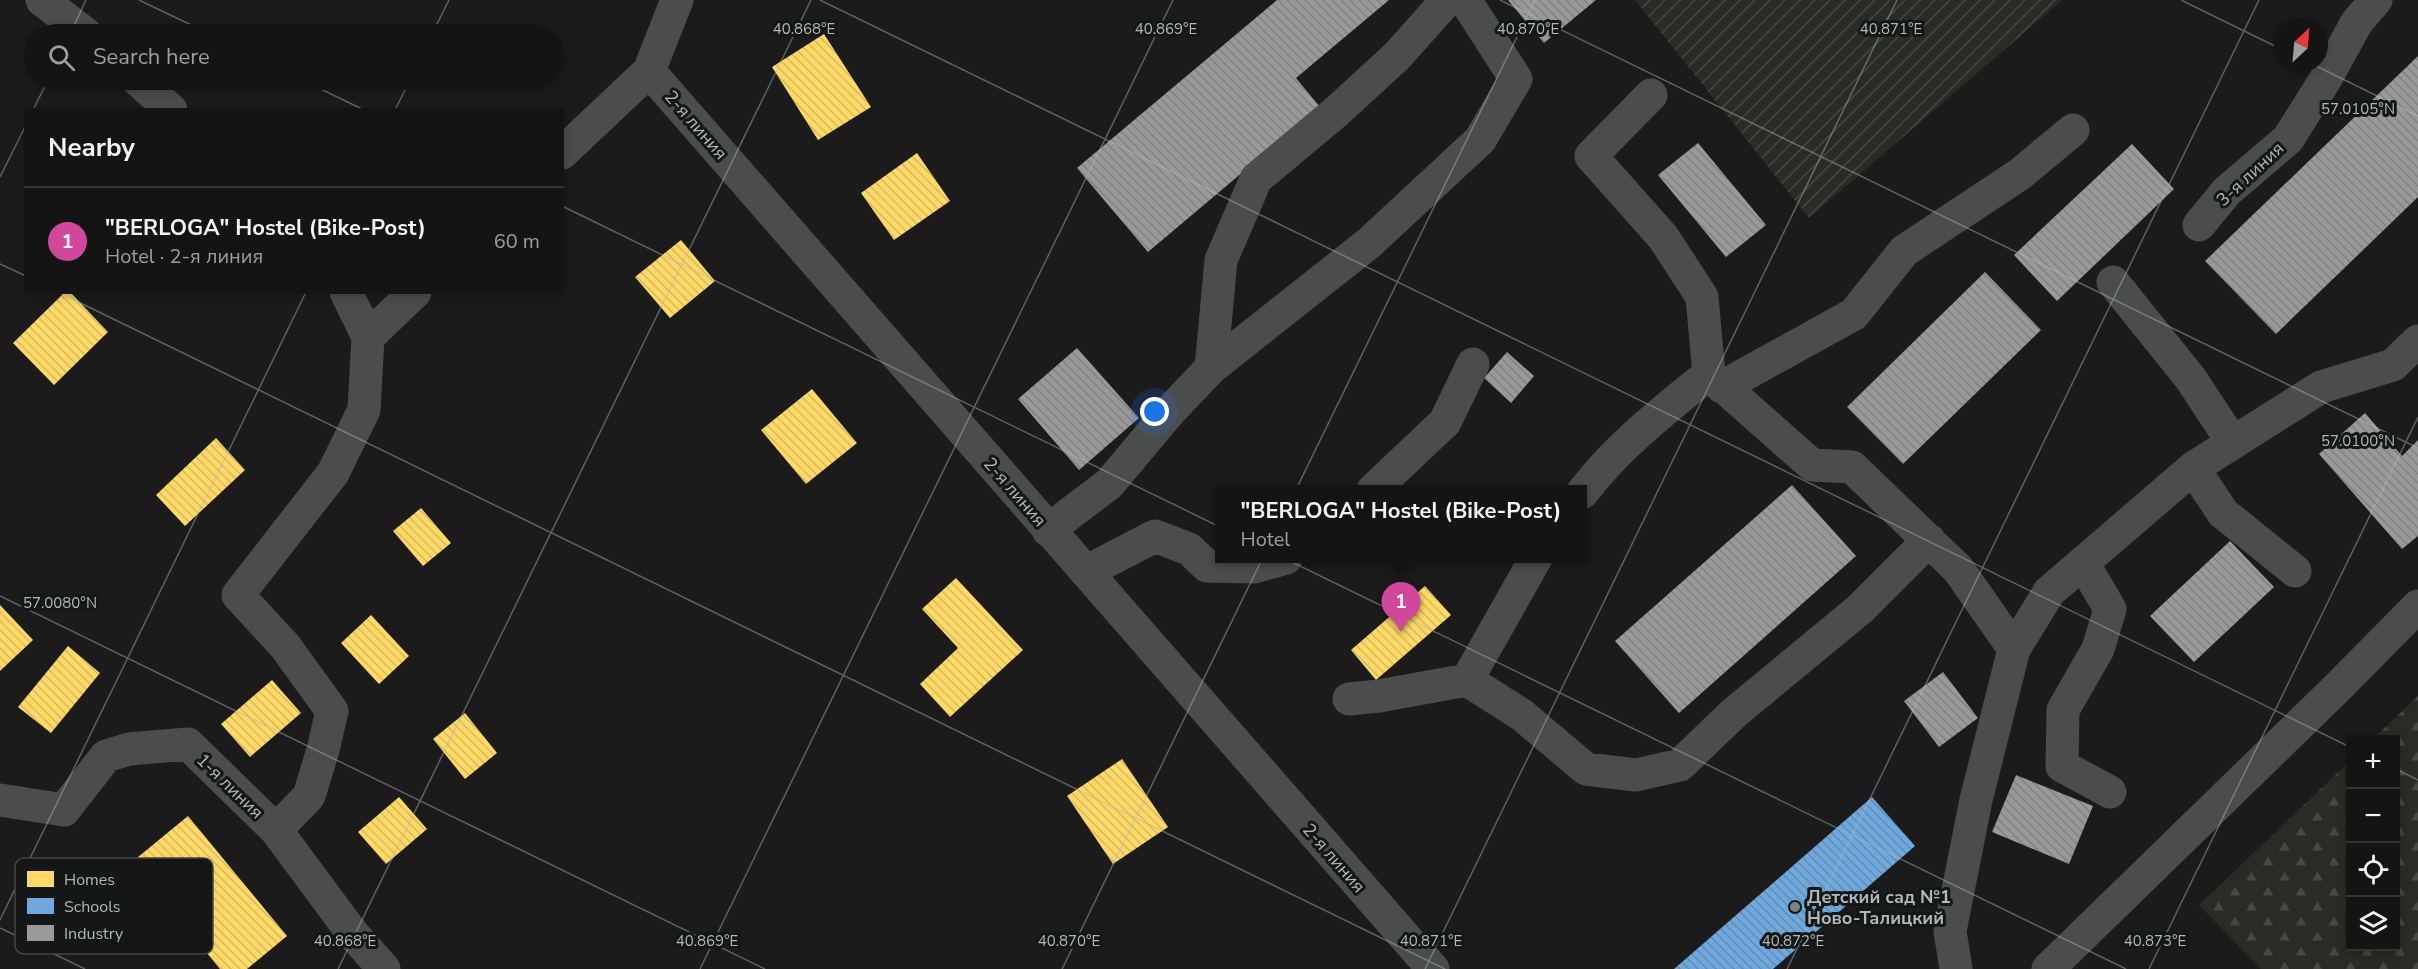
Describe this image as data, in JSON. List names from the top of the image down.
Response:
{
  "streets": {
    "street": ["2-я линия", "3-я линия", "1-я линия"]
  },
  "places": ["Детский сад №1 Ново-Талицкий"],
  "legend": ["Homes", "Schools", "Industry"],
  "north": "top right",
  "page": {
    "search": "Search here",
    "heading": "Nearby",
    "list": [
      {
        "mark": "1",
        "name": "\"BERLOGA\" Hostel (Bike-Post)",
        "note": "Hotel · 2-я линия",
        "value": "60 m"
      }
    ],
    "popup": ["\"BERLOGA\" Hostel (Bike-Post)", "Hotel"],
    "pins": "1",
    "map_buttons": ["+", "−"]
  },
  "coordinates": [
    "40.868°E",
    "40.869°E",
    "40.870°E",
    "40.871°E",
    "57.0105°N",
    "57.0100°N",
    "57.0080°N",
    "40.872°E",
    "40.873°E"
  ]
}
